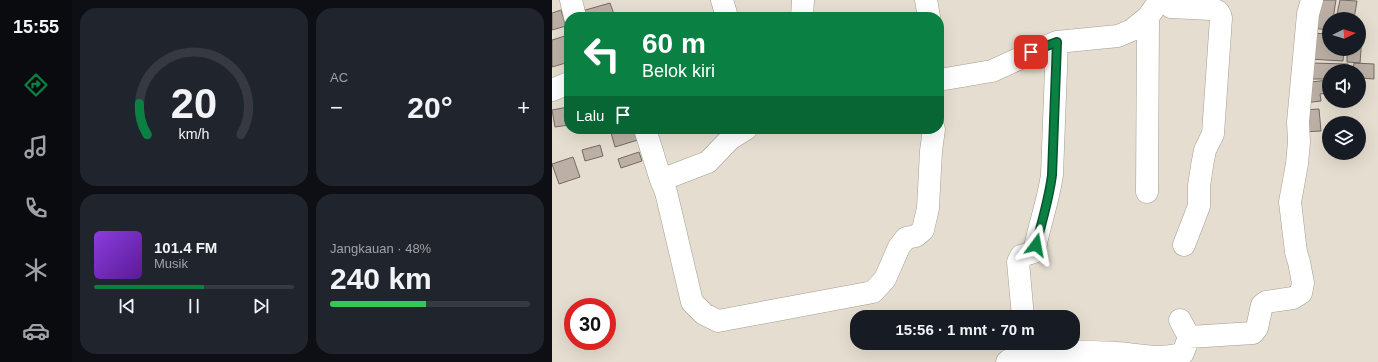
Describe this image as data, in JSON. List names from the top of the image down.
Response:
{
  "north": "right",
  "page": {
    "tabs": "15:55",
    "tile": [
      "AC",
      ["Jangkauan · 48%", "240 km"]
    ],
    "turn": ["60 m", "Belok kiri"],
    "heat": ["−", "20°", "+"],
    "then": "Lalu",
    "song": ["101.4 FM", "Musik"],
    "limit": "30",
    "trip": "15:56 · 1 mnt · 70 m",
    "gauge": ["20", "km/h"]
  }
}
